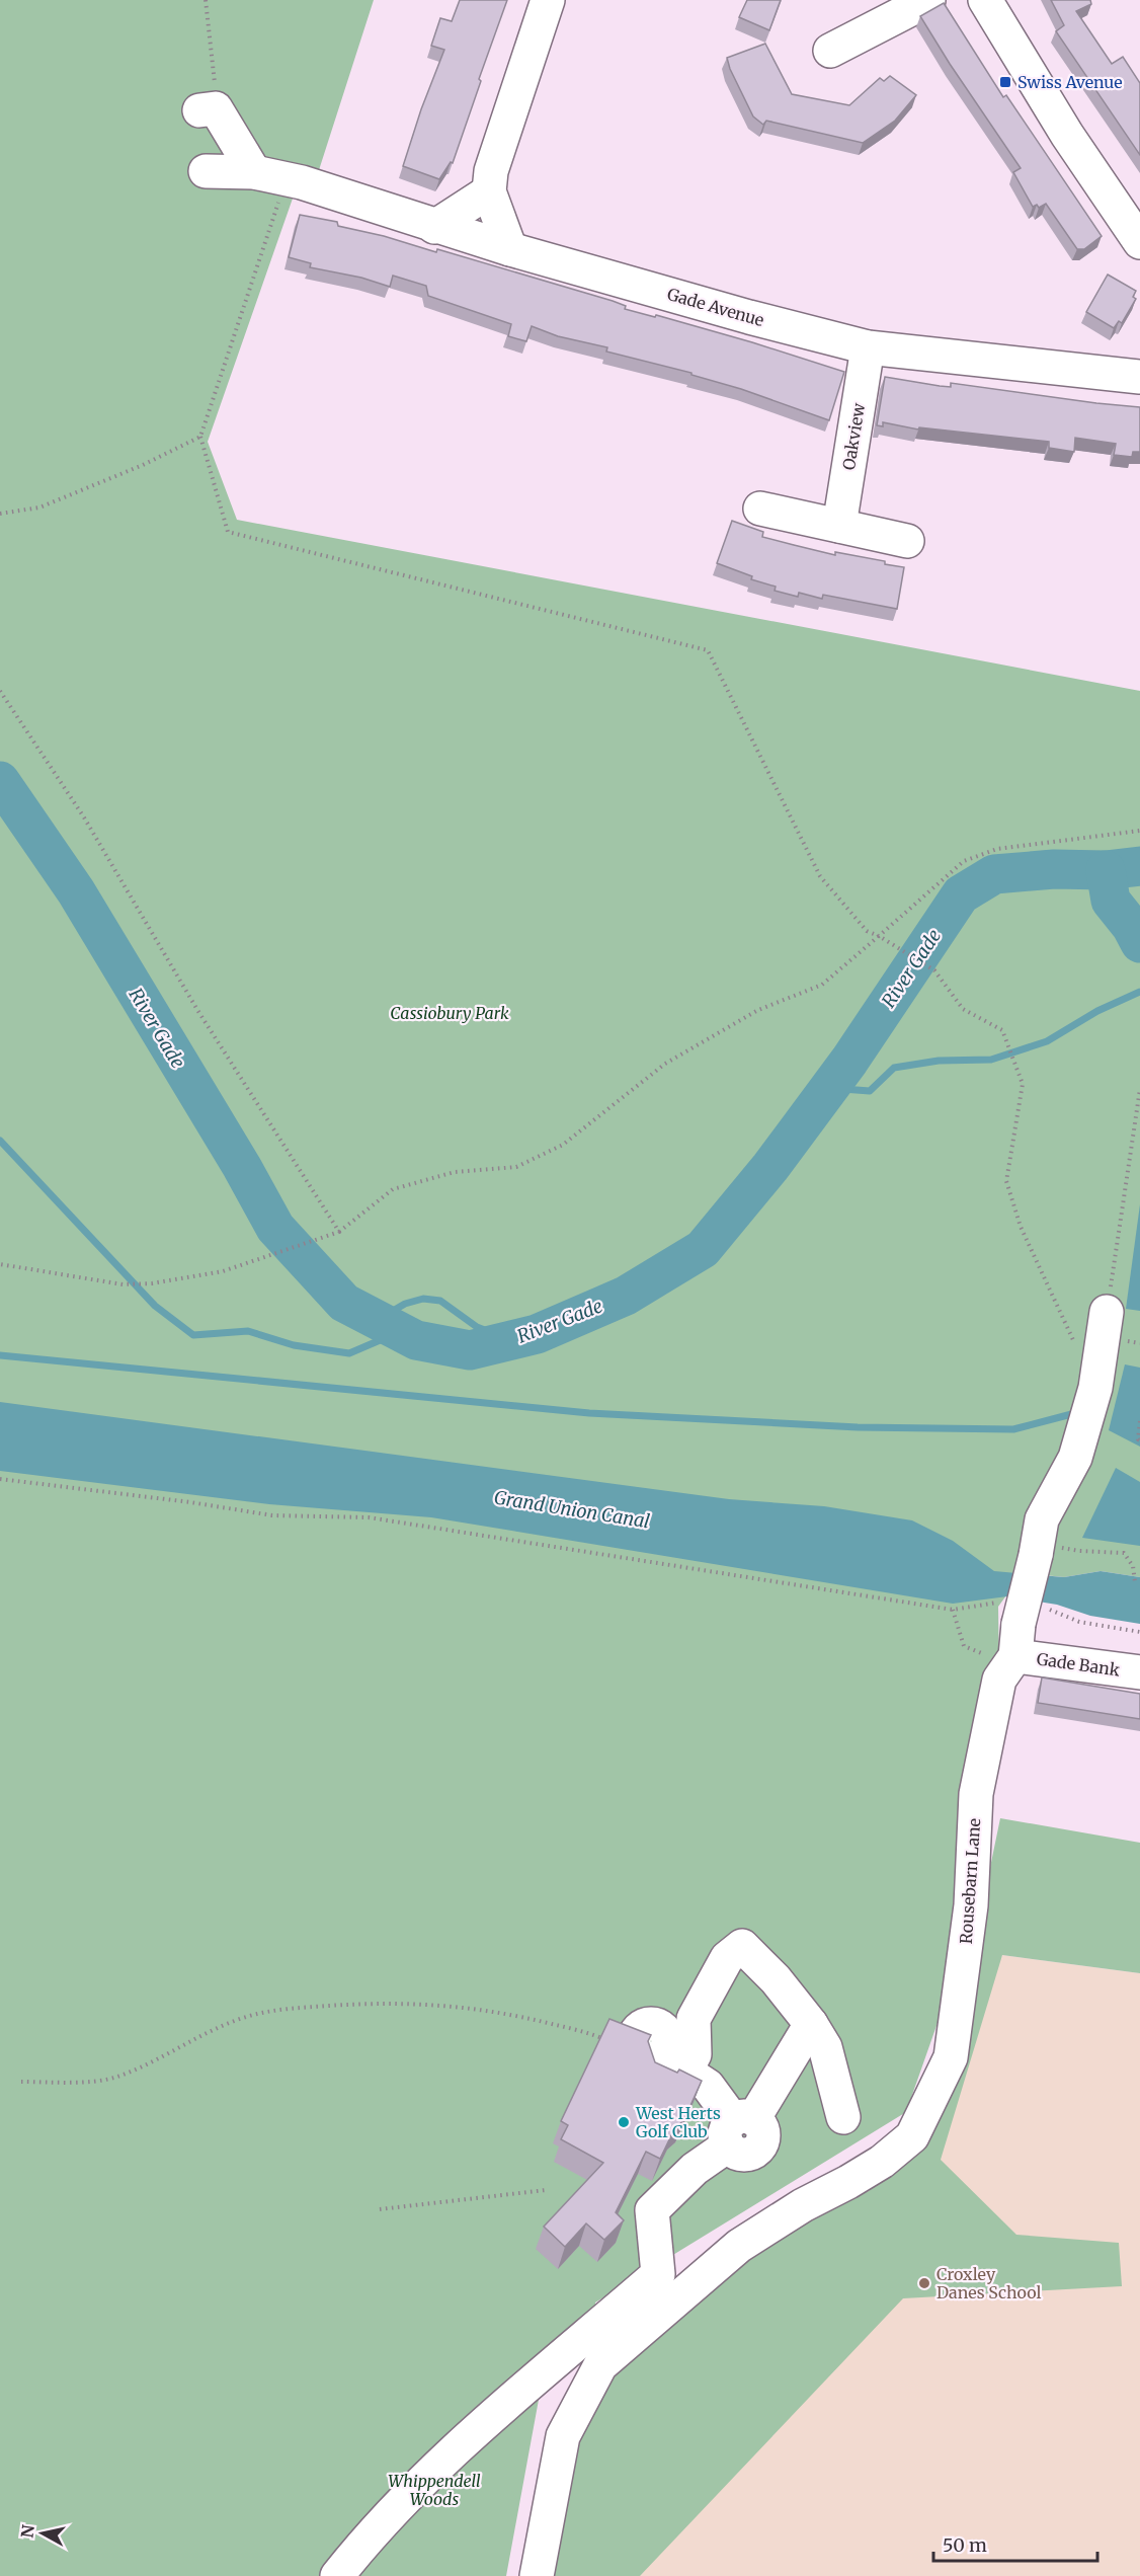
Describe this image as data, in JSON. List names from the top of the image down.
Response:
{
  "streets": {
    "street": [
      "Gade Avenue",
      "Oakview",
      "Gade Bank",
      "Rousebarn Lane"
    ]
  },
  "crossings": [
    ["Gade Avenue", "Oakview"],
    ["Gade Bank", "Rousebarn Lane"]
  ],
  "water": ["River Gade", "Grand Union Canal"],
  "parks": ["Cassiobury Park", "Whippendell Woods"],
  "places": {
    "transit": ["Swiss Avenue"],
    "other": ["West Herts Golf Club", "Croxley Danes School"]
  },
  "scale_bar": "50 m",
  "north": "left"
}
